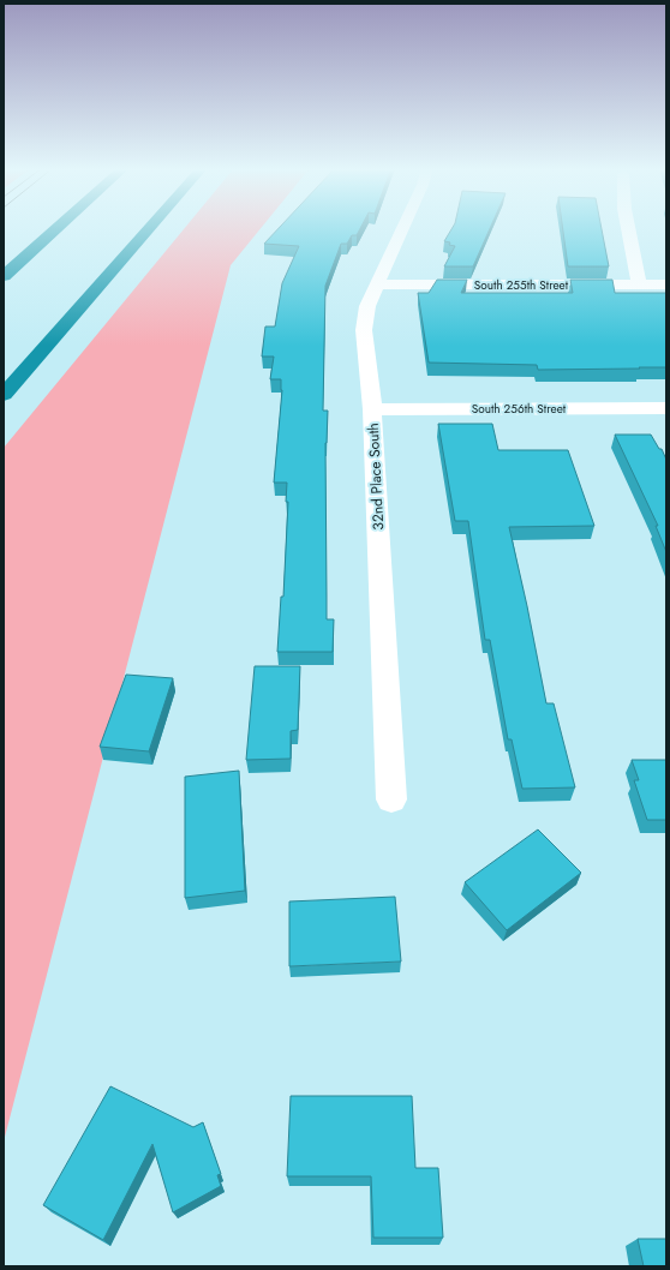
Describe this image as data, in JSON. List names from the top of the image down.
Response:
{
  "streets": {
    "street": ["South 255th Street", "South 256th Street", "32nd Place South"]
  },
  "crossings": [
    ["South 255th Street", "32nd Place South"],
    ["South 256th Street", "32nd Place South"]
  ]
}
